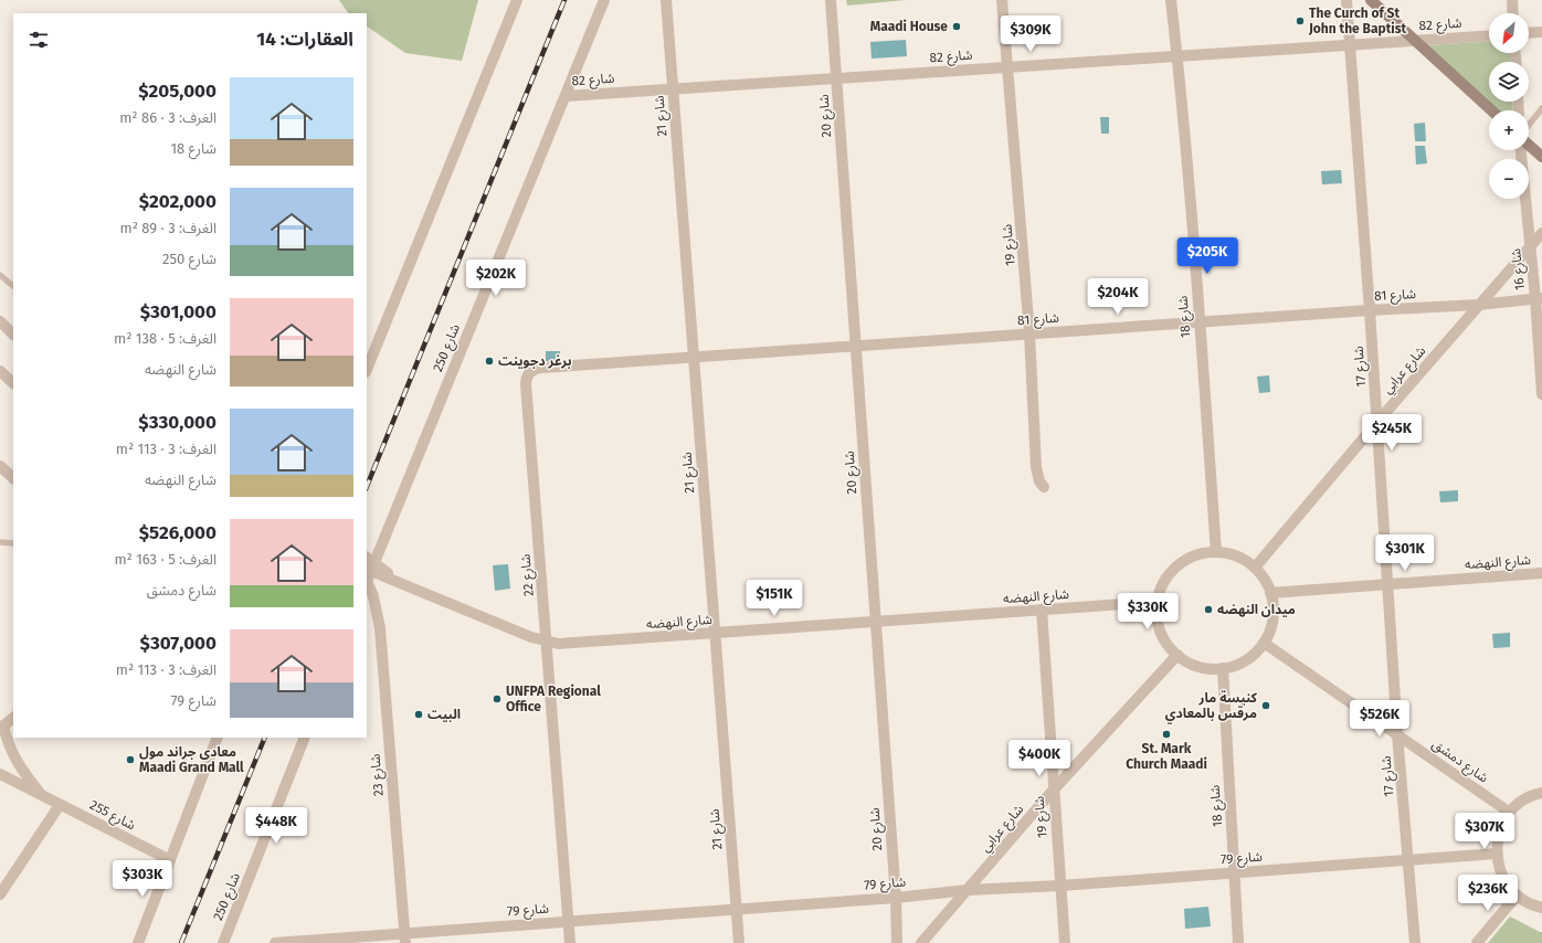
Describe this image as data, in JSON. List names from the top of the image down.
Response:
{
  "streets": {
    "street": [
      "شارع 82",
      "شارع 21",
      "شارع 20",
      "شارع 19",
      "شارع 16",
      "شارع 81",
      "شارع 18",
      "شارع 250",
      "شارع 17",
      "شارع عرابي",
      "شارع النهضه",
      "شارع 22",
      "شارع دمشق",
      "شارع 23",
      "شارع 255",
      "شارع 79"
    ]
  },
  "crossings": [
    ["شارع 82", "شارع 21"],
    ["شارع 82", "شارع 20"],
    ["شارع 82", "شارع 19"],
    ["شارع 82", "شارع 18"],
    ["شارع 82", "شارع 250"],
    ["شارع 82", "شارع 17"],
    ["شارع 21", "شارع 81"],
    ["شارع 21", "شارع النهضه"],
    ["شارع 21", "شارع 22"],
    ["شارع 21", "شارع 79"],
    ["شارع 20", "شارع 81"],
    ["شارع 20", "شارع النهضه"],
    ["شارع 20", "شارع 79"],
    ["شارع 19", "شارع 81"],
    ["شارع 19", "شارع عرابي"],
    ["شارع 19", "شارع النهضه"],
    ["شارع 19", "شارع 79"],
    ["شارع 16", "شارع 81"],
    ["شارع 16", "شارع عرابي"],
    ["شارع 81", "شارع 18"],
    ["شارع 81", "شارع 17"],
    ["شارع 81", "شارع عرابي"],
    ["شارع 81", "شارع 22"],
    ["شارع 18", "شارع عرابي"],
    ["شارع 18", "شارع النهضه"],
    ["شارع 18", "شارع دمشق"],
    ["شارع 18", "شارع 79"],
    ["شارع 250", "شارع النهضه"],
    ["شارع 250", "شارع 23"],
    ["شارع 17", "شارع عرابي"],
    ["شارع 17", "شارع النهضه"],
    ["شارع 17", "شارع دمشق"],
    ["شارع 17", "شارع 79"],
    ["شارع عرابي", "شارع النهضه"],
    ["شارع عرابي", "شارع دمشق"],
    ["شارع عرابي", "شارع 79"],
    ["شارع النهضه", "شارع 22"],
    ["شارع النهضه", "شارع دمشق"],
    ["شارع النهضه", "شارع 23"],
    ["شارع 22", "شارع 79"],
    ["شارع 23", "شارع 79"]
  ],
  "places": [
    "The Curch of St John the Baptist",
    "Maadi House",
    "برغر دجوينت",
    "ميدان النهضه",
    "UNFPA Regional Office",
    "كنيسة مار مرقس بالمعادي",
    "البيت",
    "St. Mark Church Maadi",
    "معادى جراند مول Maadi Grand Mall"
  ],
  "north": "bottom left",
  "page": {
    "map_buttons": ["+", "−"],
    "heading": "العقارات: 14",
    "price": [
      "$309K",
      "$205K",
      "$202K",
      "$204K",
      "$245K",
      "$301K",
      "$151K",
      "$330K",
      "$526K",
      "$400K",
      "$448K",
      "$307K",
      "$303K",
      "$236K"
    ],
    "list": [
      {
        "name": "$205,000",
        "note": "الغرف: 3 · 86 m² · شارع 18"
      },
      {
        "name": "$202,000",
        "note": "الغرف: 3 · 89 m² · شارع 250"
      },
      {
        "name": "$301,000",
        "note": "الغرف: 5 · 138 m² · شارع النهضه"
      },
      {
        "name": "$330,000",
        "note": "الغرف: 3 · 113 m² · شارع النهضه"
      },
      {
        "name": "$526,000",
        "note": "الغرف: 5 · 163 m² · شارع دمشق"
      },
      {
        "name": "$307,000",
        "note": "الغرف: 3 · 113 m² · شارع 79"
      }
    ]
  }
}
